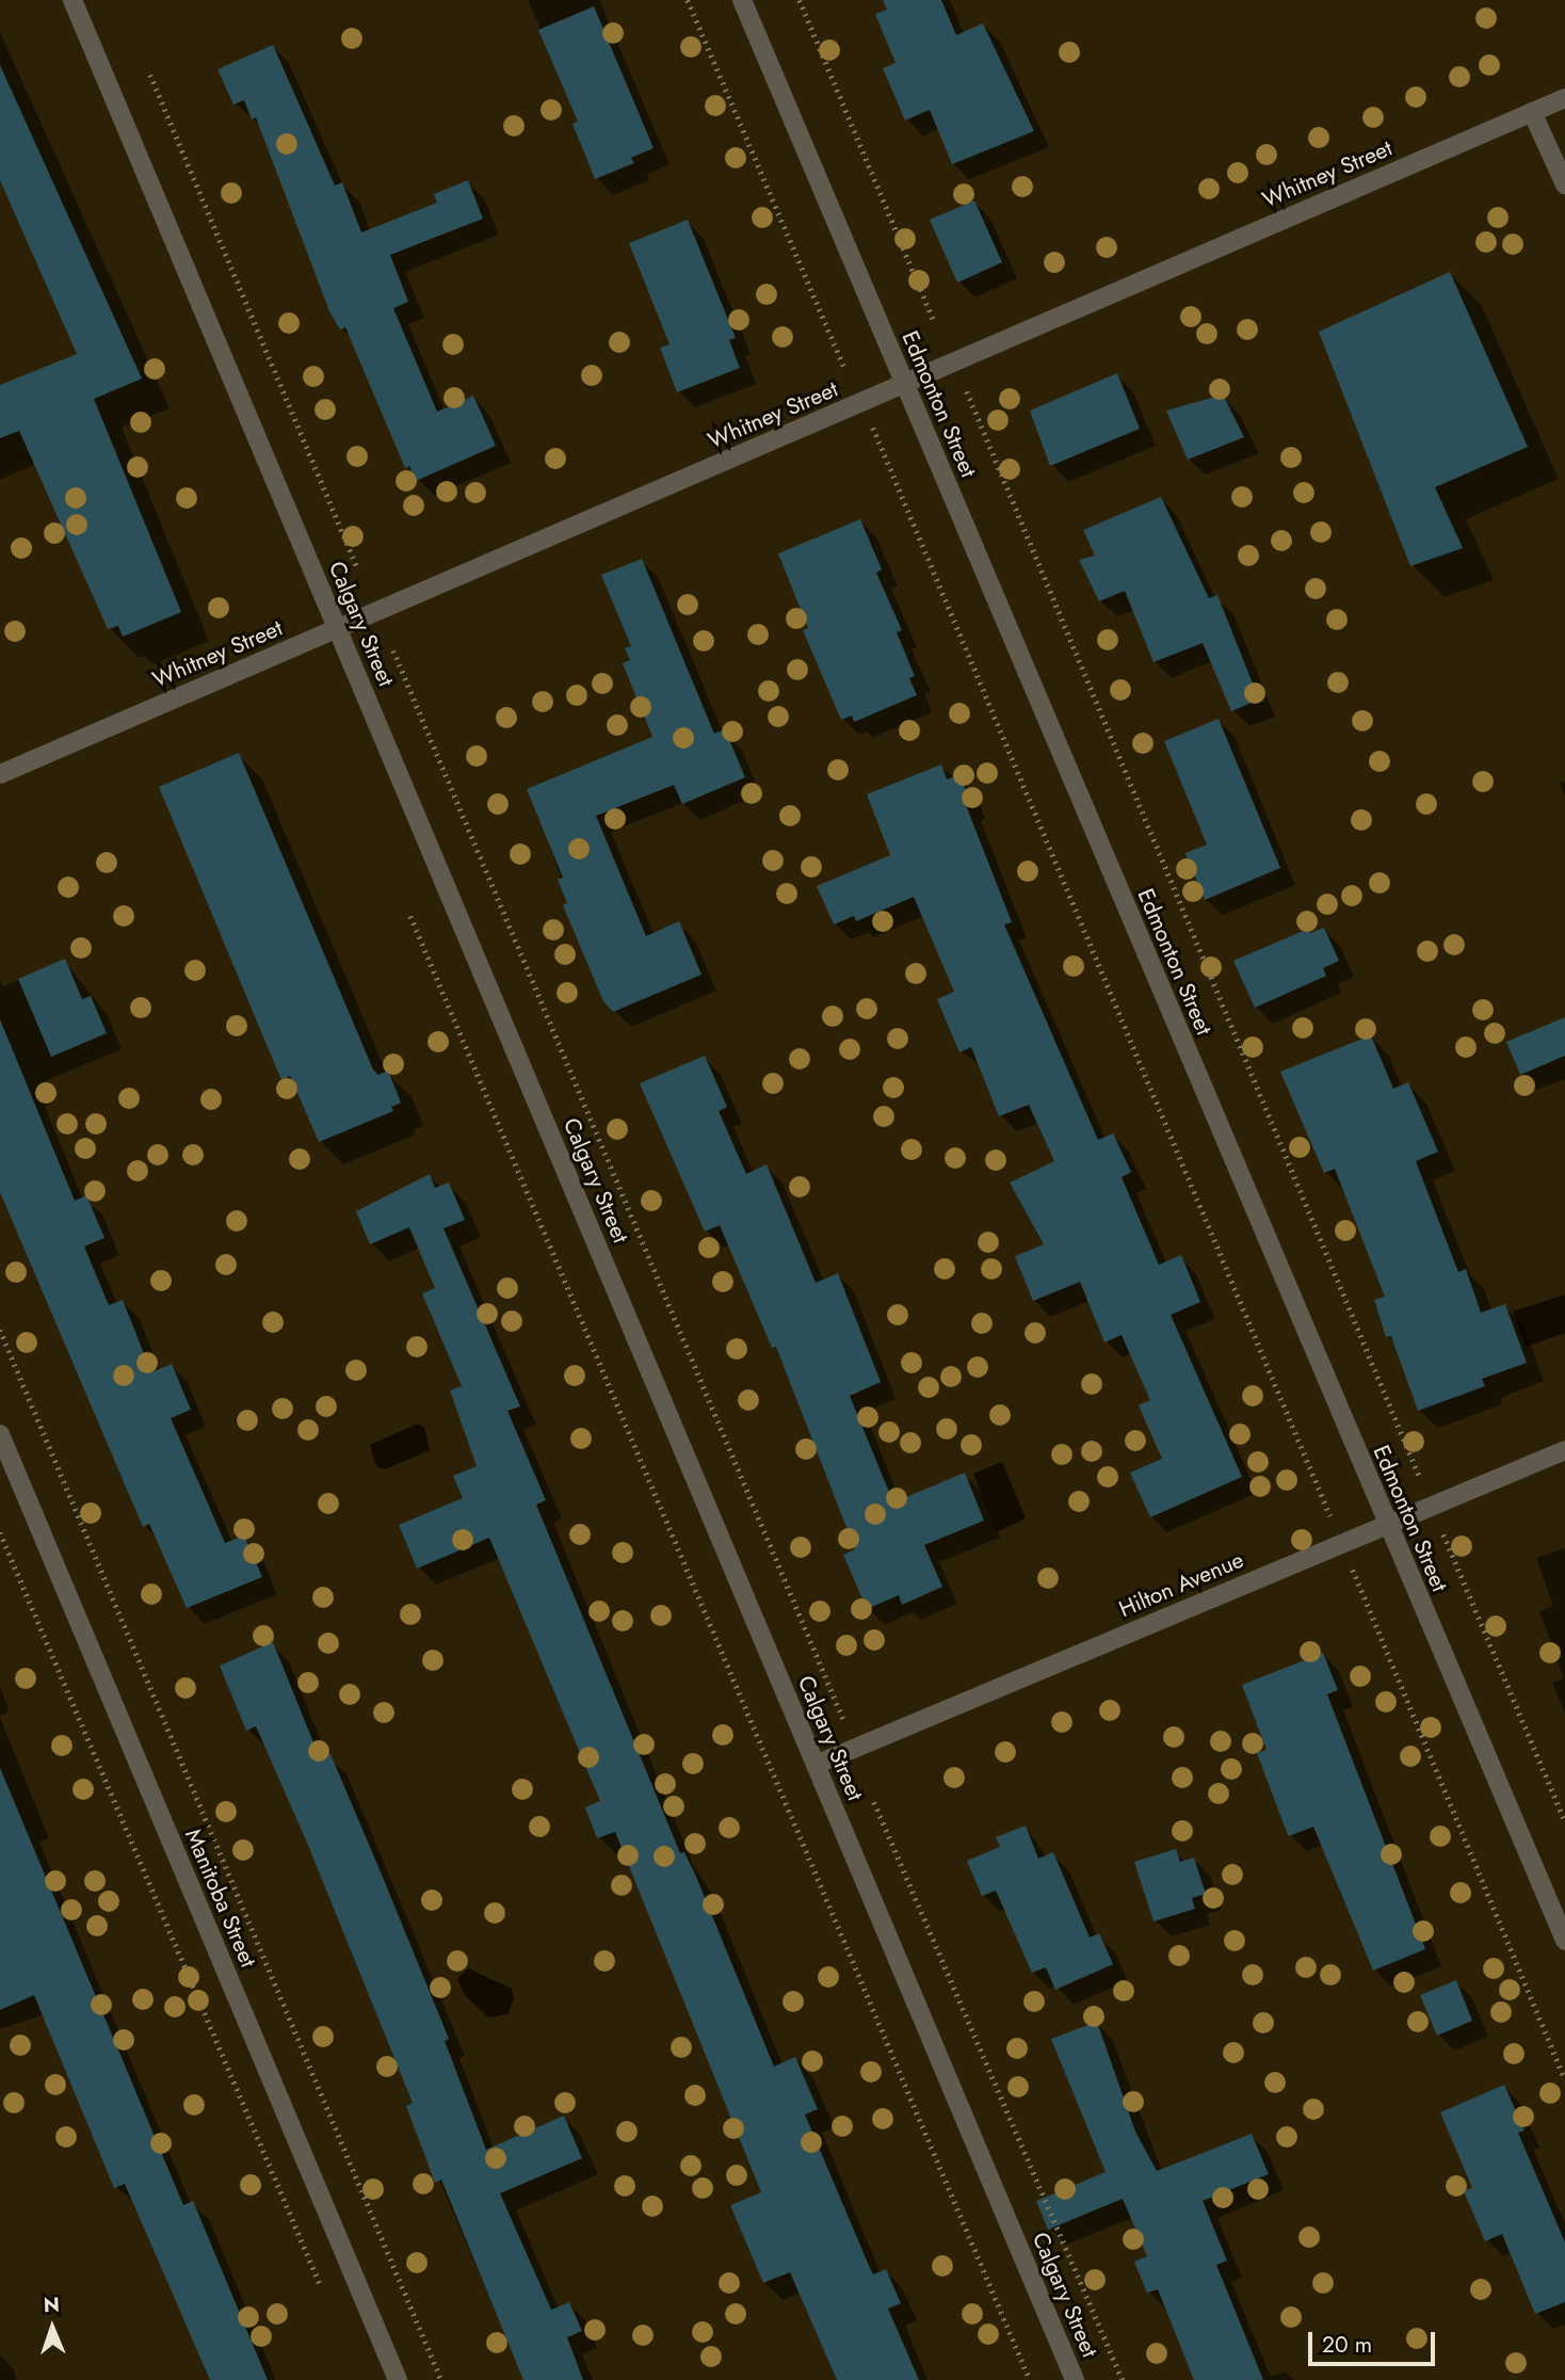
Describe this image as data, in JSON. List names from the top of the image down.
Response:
{
  "streets": {
    "street": [
      "Whitney Street",
      "Edmonton Street",
      "Calgary Street",
      "Hilton Avenue",
      "Manitoba Street"
    ]
  },
  "crossings": [
    ["Whitney Street", "Edmonton Street"],
    ["Whitney Street", "Calgary Street"],
    ["Edmonton Street", "Hilton Avenue"],
    ["Calgary Street", "Hilton Avenue"]
  ],
  "scale_bar": "20 m",
  "north": "top"
}
